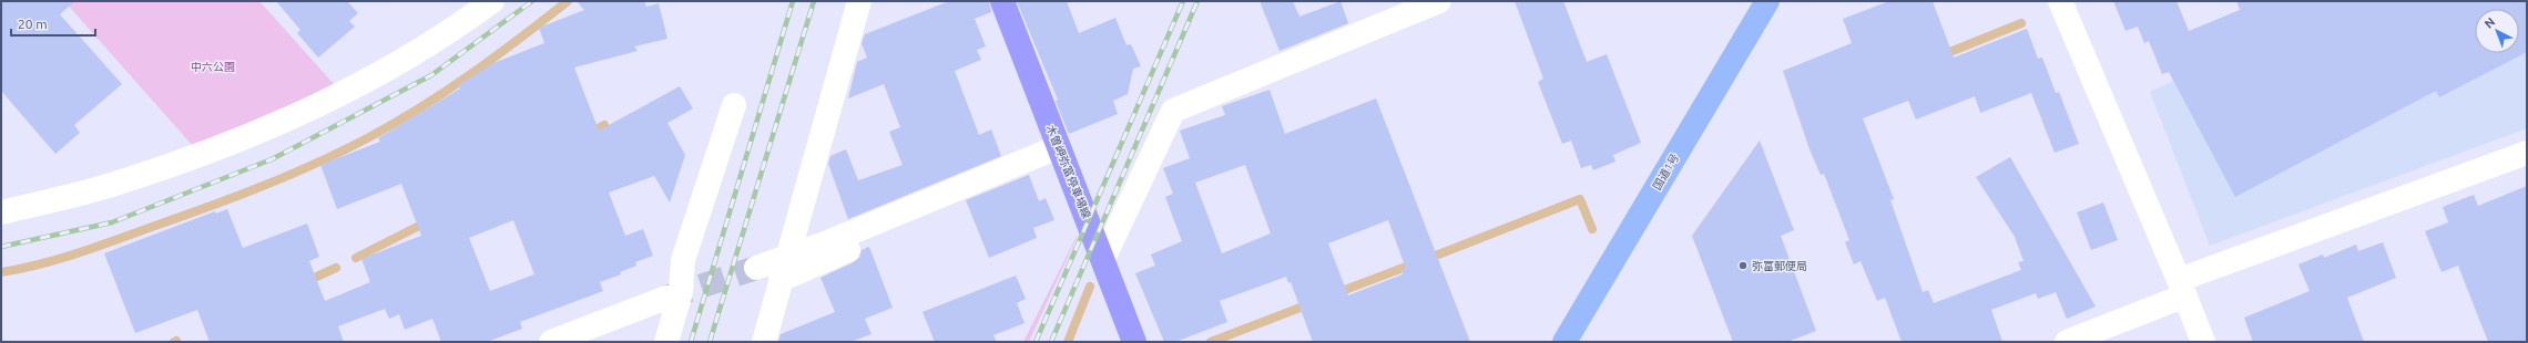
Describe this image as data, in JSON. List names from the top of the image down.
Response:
{
  "streets": {
    "highway": ["国道1号"],
    "main road": ["木曽岬弥富停車場線"]
  },
  "parks": ["中六公園"],
  "places": ["弥富郵便局"],
  "scale_bar": "20 m",
  "north": "top left"
}
